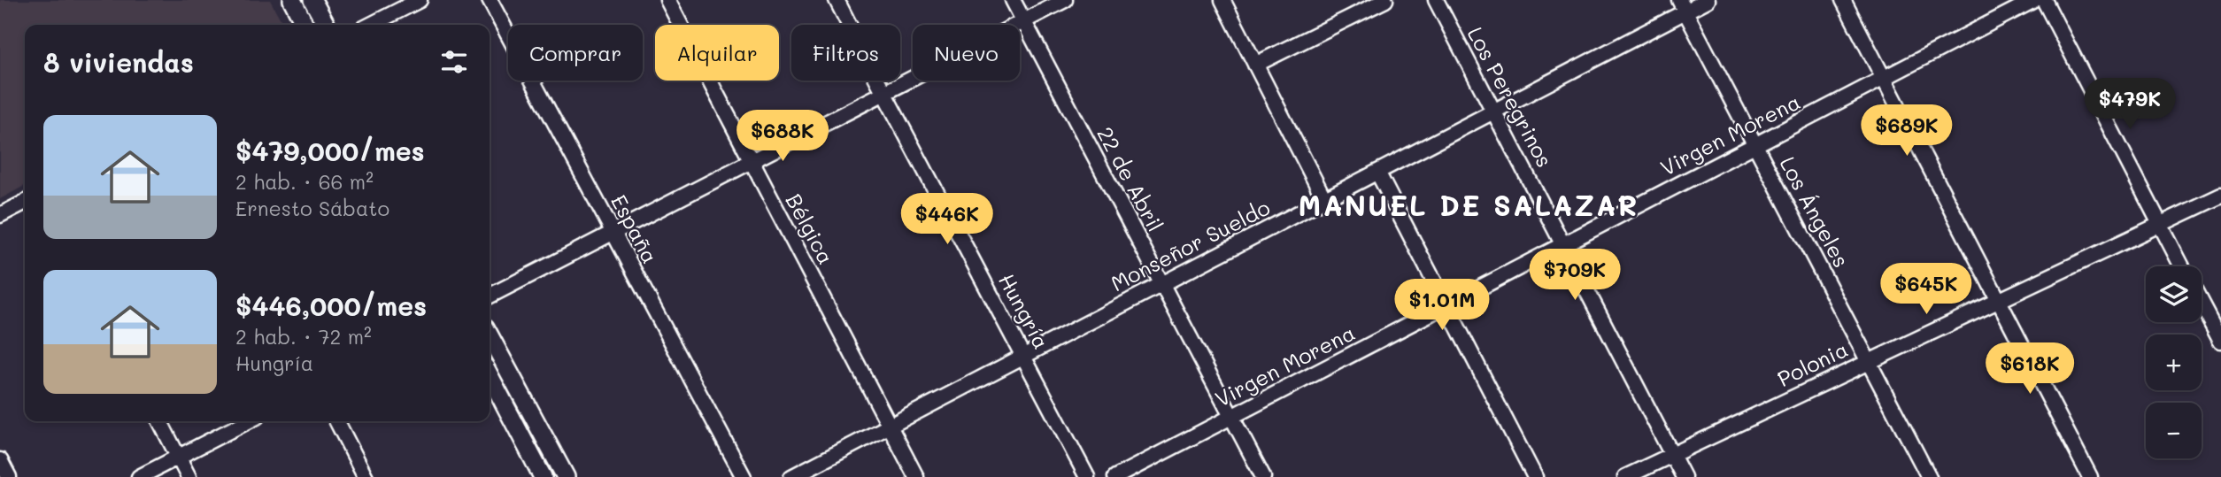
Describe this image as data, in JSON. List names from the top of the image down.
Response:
{
  "streets": {
    "street": [
      "Los Peregrinos",
      "Virgen Morena",
      "22 de Abril",
      "Los Ángeles",
      "España",
      "Bélgica",
      "Monseñor Sueldo",
      "Hungría",
      "Polonia"
    ]
  },
  "crossings": [
    ["Los Peregrinos", "Virgen Morena"],
    ["Los Peregrinos", "Monseñor Sueldo"],
    ["Los Peregrinos", "Polonia"],
    ["Virgen Morena", "22 de Abril"],
    ["Virgen Morena", "Los Ángeles"],
    ["22 de Abril", "Monseñor Sueldo"],
    ["Los Ángeles", "Monseñor Sueldo"],
    ["Los Ángeles", "Polonia"],
    ["Bélgica", "Monseñor Sueldo"],
    ["Monseñor Sueldo", "Hungría"]
  ],
  "districts": ["MANUEL DE SALAZAR"],
  "page": {
    "chip": [
      "Comprar",
      "Alquilar",
      "Filtros",
      "Nuevo"
    ],
    "heading": "8 viviendas",
    "price": [
      "$479K",
      "$689K",
      "$688K",
      "$446K",
      "$709K",
      "$645K",
      "$1.01M",
      "$618K"
    ],
    "list": [
      {
        "name": "$479,000/mes",
        "note": "2 hab. · 66 m² · Ernesto Sábato"
      },
      {
        "name": "$446,000/mes",
        "note": "2 hab. · 72 m² · Hungría"
      }
    ],
    "map_buttons": ["+", "−"]
  }
}
